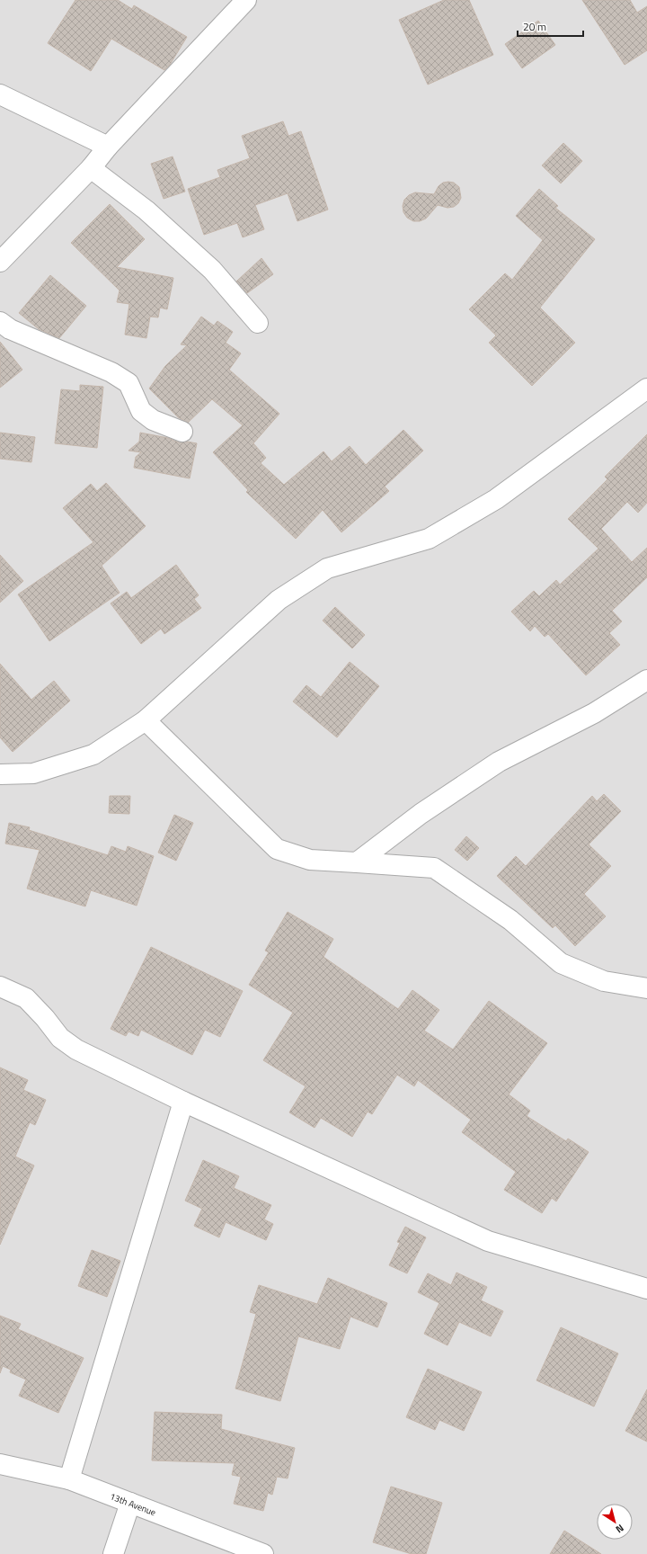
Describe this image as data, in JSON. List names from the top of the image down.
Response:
{
  "streets": {
    "street": ["13th Avenue"]
  },
  "scale_bar": "20 m",
  "north": "bottom right"
}
